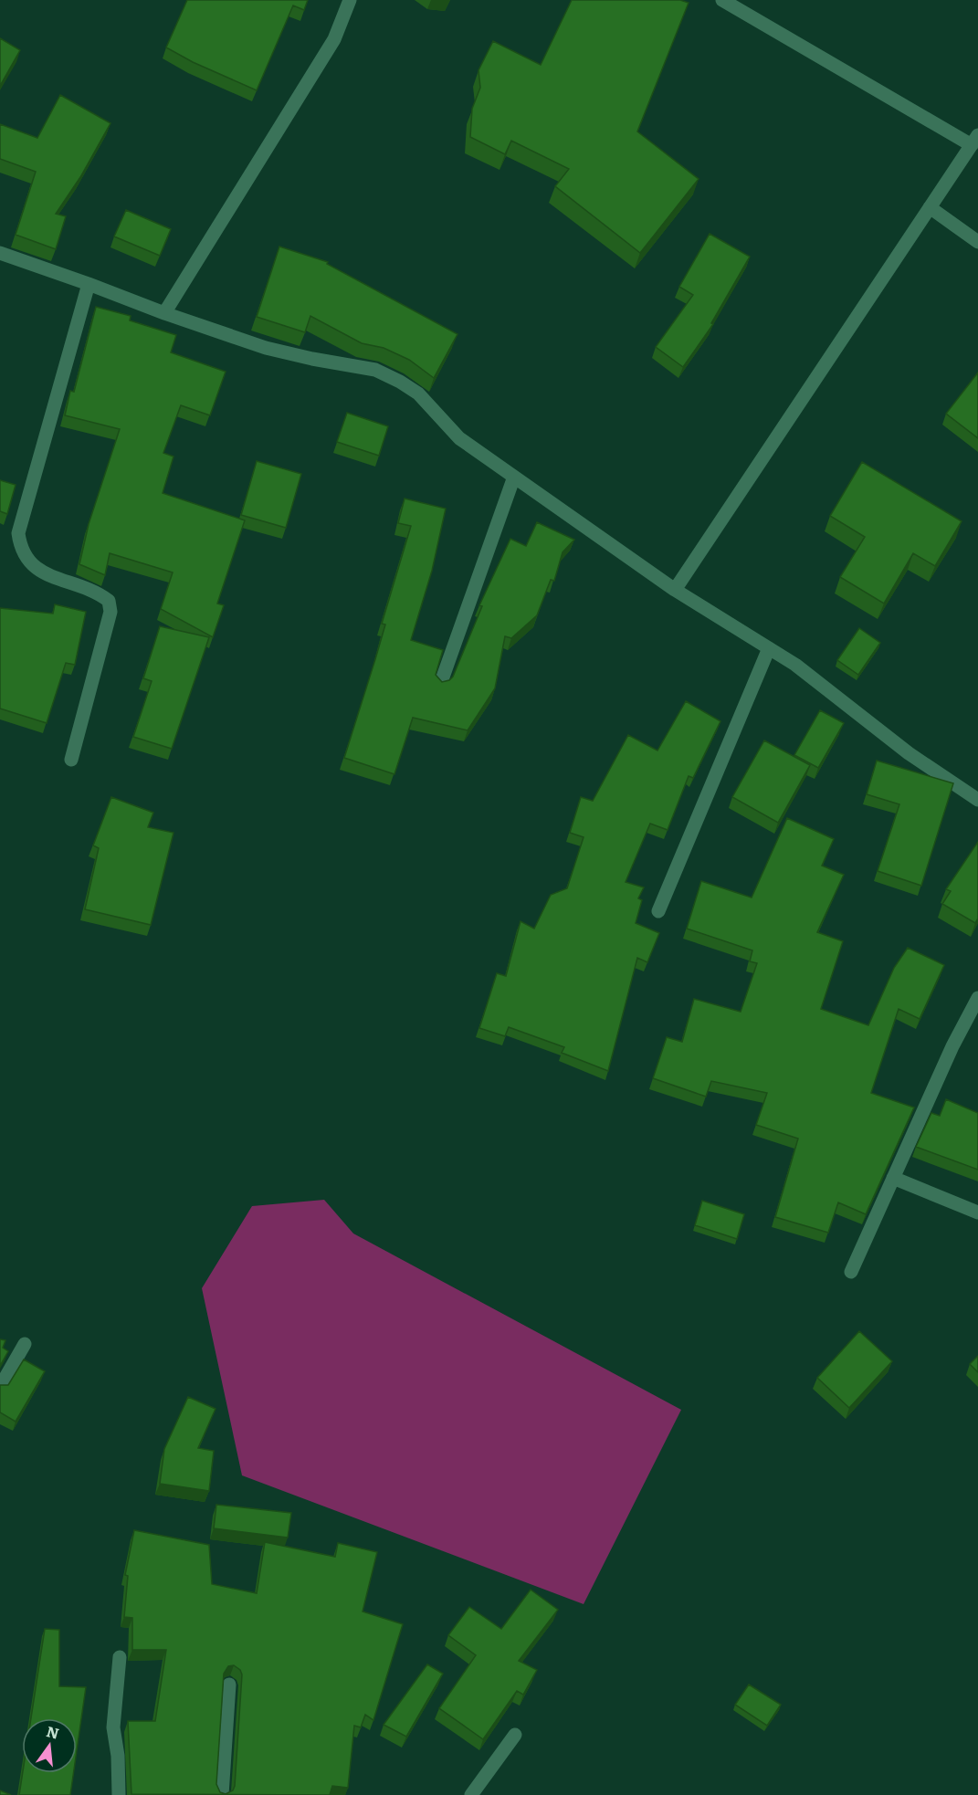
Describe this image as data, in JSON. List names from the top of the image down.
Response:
{
  "north": "top"
}
